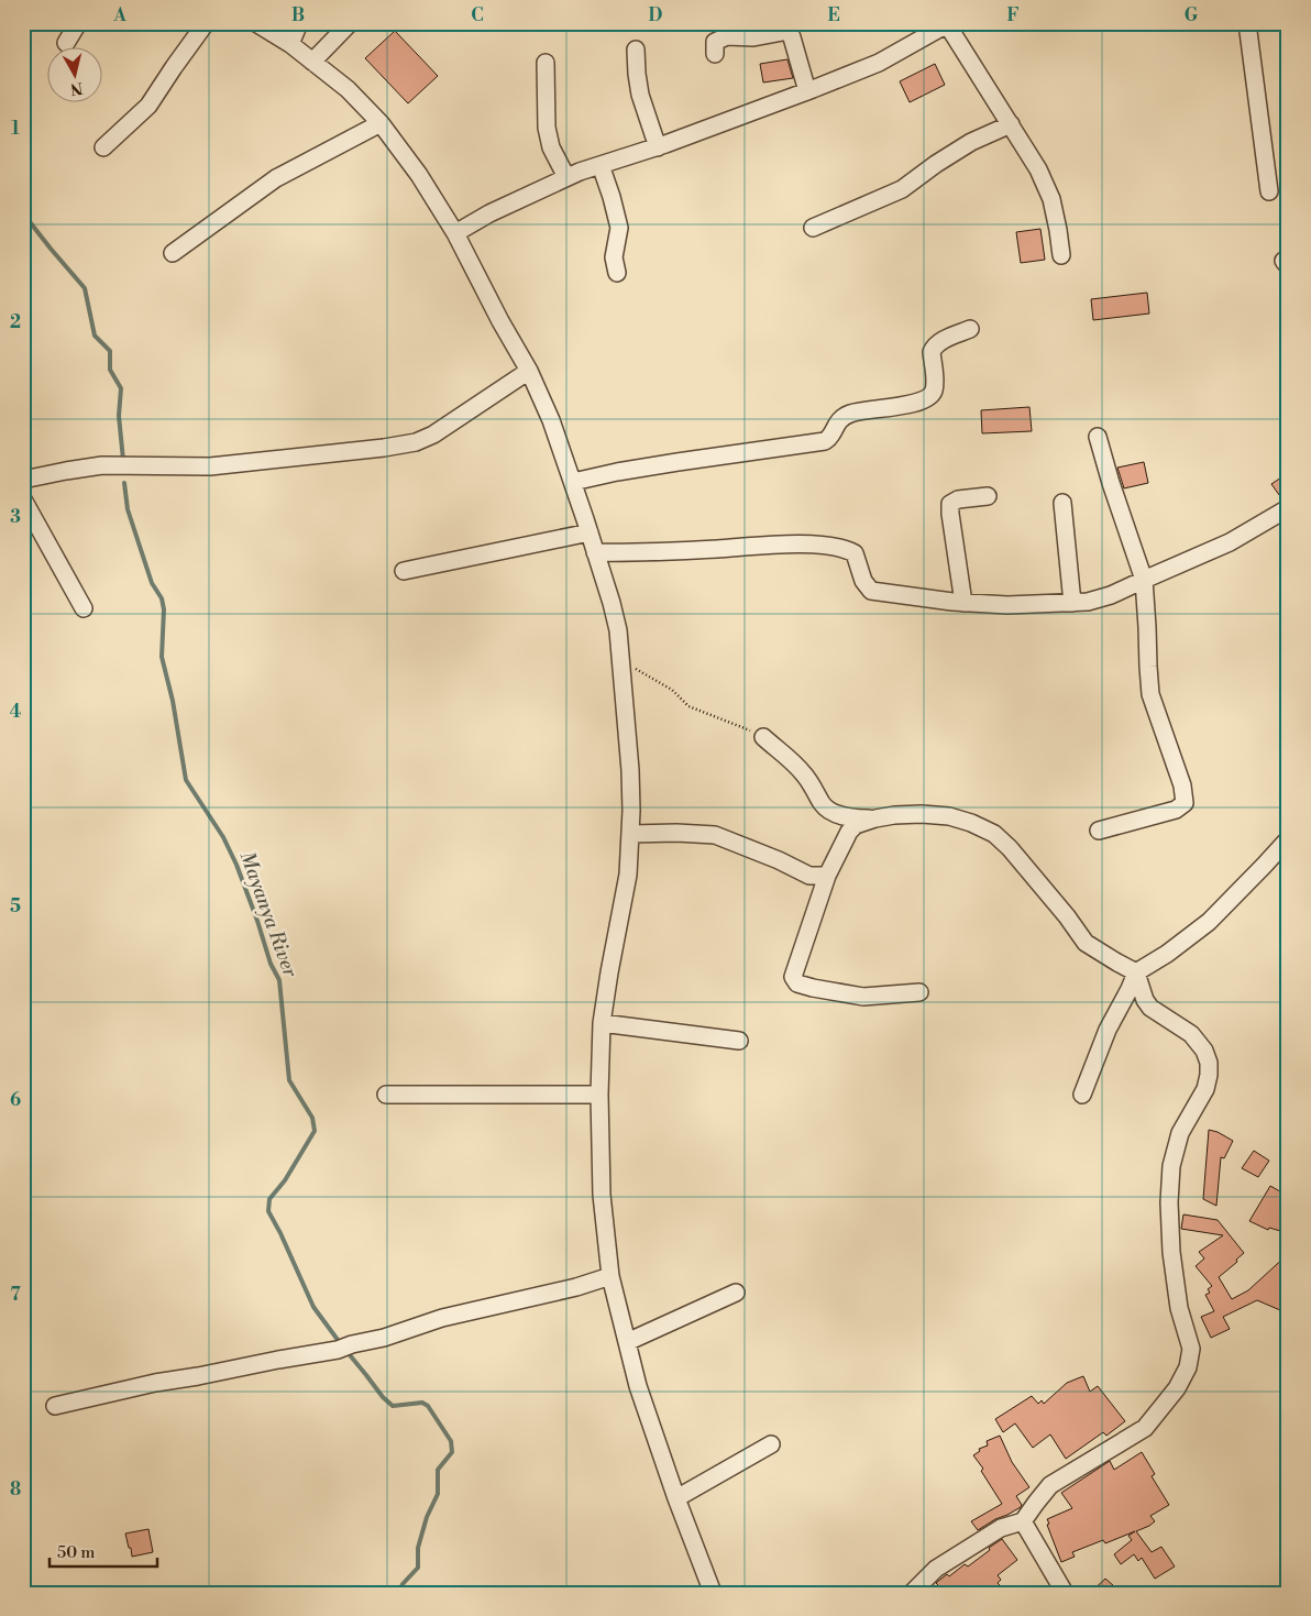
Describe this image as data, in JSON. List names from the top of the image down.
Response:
{
  "water": ["Mayanya River"],
  "scale_bar": "50 m",
  "north": "bottom",
  "grid": {
    "columns": [
      "A",
      "B",
      "C",
      "D",
      "E",
      "F",
      "G"
    ],
    "rows": [
      "1",
      "2",
      "3",
      "4",
      "5",
      "6",
      "7",
      "8"
    ]
  }
}
